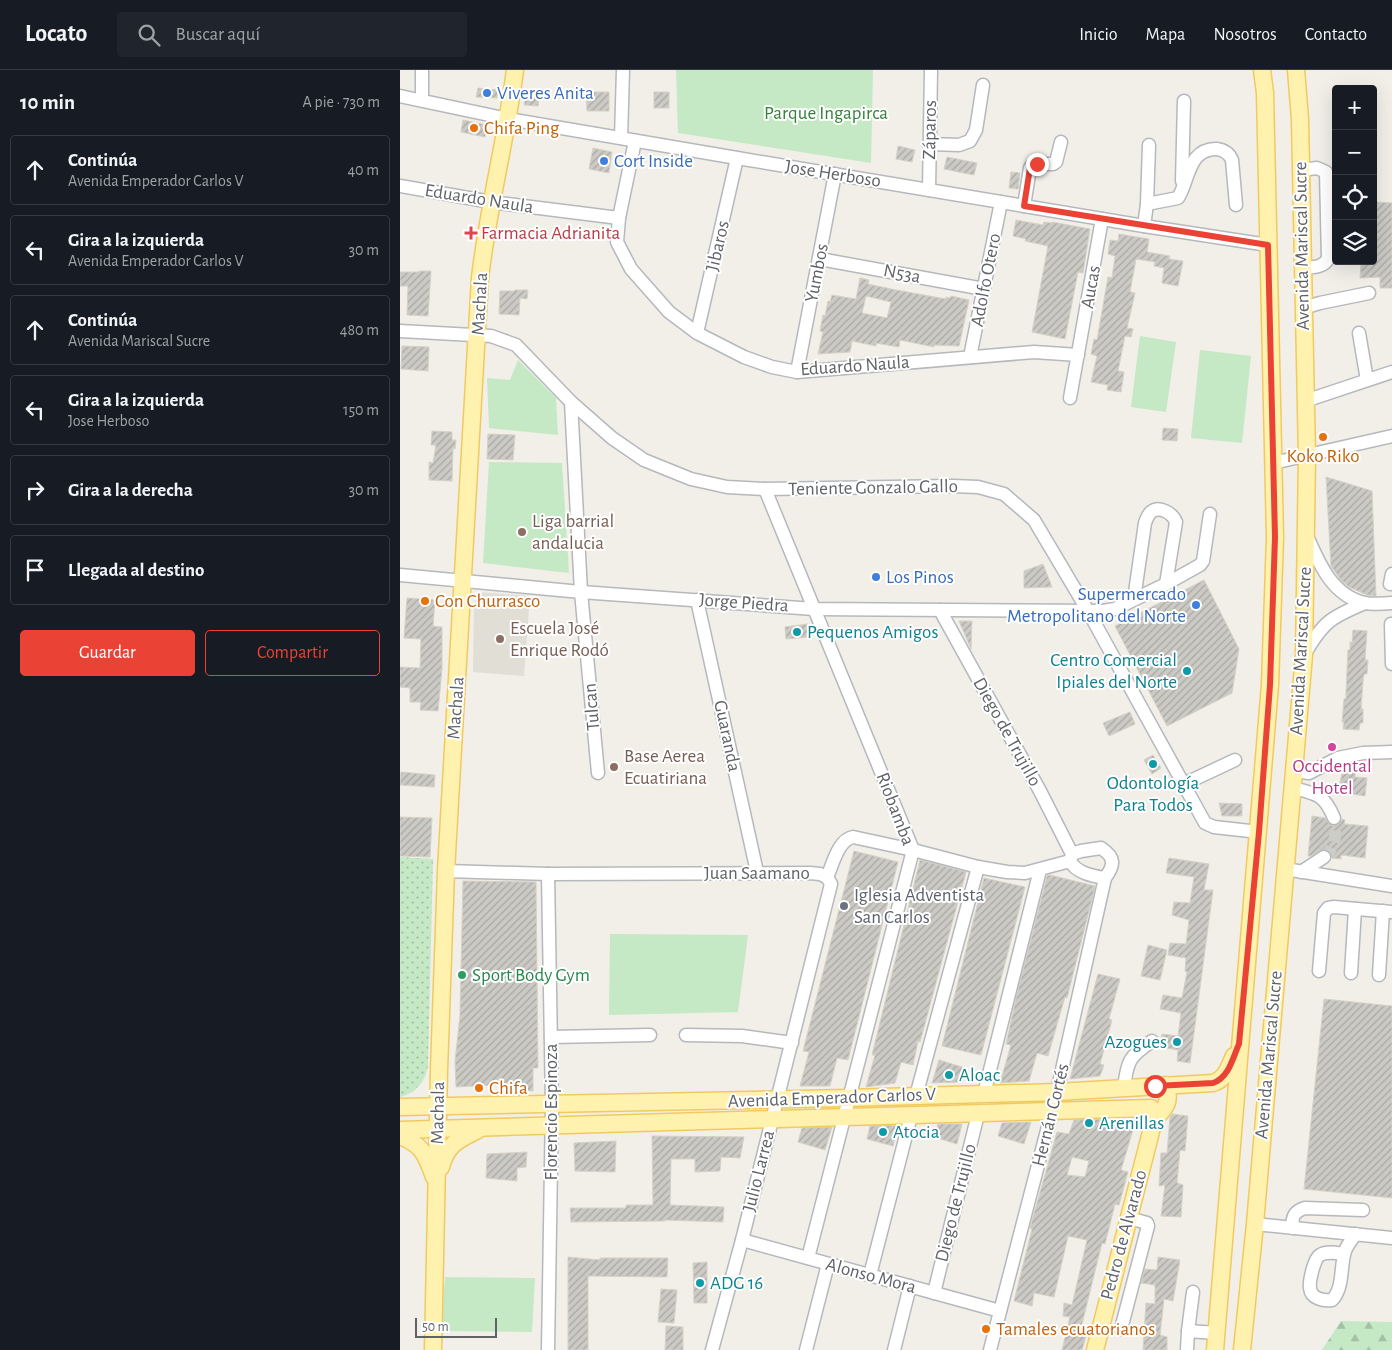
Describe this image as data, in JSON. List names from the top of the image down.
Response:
{
  "streets": {
    "main road": [
      "Avenida Mariscal Sucre",
      "Machala",
      "Avenida Emperador Carlos V",
      "Pedro de Alvarado"
    ],
    "street": [
      "Záparos",
      "Jose Herboso",
      "Eduardo Naula",
      "Jibaros",
      "Yumbos",
      "N53a",
      "Adolfo Otero",
      "Aucas",
      "Teniente Gonzalo Gallo",
      "Jorge Piedra",
      "Tulcan",
      "Diego de Trujillo",
      "Guaranda",
      "Riobamba",
      "Juan Saamano",
      "Florencio Espinoza",
      "Hernán Cortés",
      "Julio Larrea",
      "Alonso Mora"
    ]
  },
  "crossings": [
    ["Záparos", "Jose Herboso"],
    ["Jose Herboso", "Eduardo Naula"],
    ["Jose Herboso", "Jibaros"],
    ["Jose Herboso", "Avenida Mariscal Sucre"],
    ["Jose Herboso", "Yumbos"],
    ["Jose Herboso", "Adolfo Otero"],
    ["Jose Herboso", "Aucas"],
    ["Jose Herboso", "Machala"],
    ["Eduardo Naula", "Jibaros"],
    ["Eduardo Naula", "Yumbos"],
    ["Eduardo Naula", "Adolfo Otero"],
    ["Eduardo Naula", "Aucas"],
    ["Eduardo Naula", "Machala"],
    ["Avenida Mariscal Sucre", "Teniente Gonzalo Gallo"],
    ["Avenida Mariscal Sucre", "Avenida Emperador Carlos V"],
    ["Yumbos", "N53a"],
    ["N53a", "Adolfo Otero"],
    ["Machala", "Teniente Gonzalo Gallo"],
    ["Machala", "Jorge Piedra"],
    ["Machala", "Juan Saamano"],
    ["Machala", "Avenida Emperador Carlos V"],
    ["Teniente Gonzalo Gallo", "Jorge Piedra"],
    ["Teniente Gonzalo Gallo", "Tulcan"],
    ["Teniente Gonzalo Gallo", "Riobamba"],
    ["Jorge Piedra", "Tulcan"],
    ["Jorge Piedra", "Diego de Trujillo"],
    ["Jorge Piedra", "Guaranda"],
    ["Jorge Piedra", "Riobamba"],
    ["Diego de Trujillo", "Juan Saamano"],
    ["Diego de Trujillo", "Avenida Emperador Carlos V"],
    ["Diego de Trujillo", "Hernán Cortés"],
    ["Diego de Trujillo", "Alonso Mora"],
    ["Guaranda", "Juan Saamano"],
    ["Riobamba", "Juan Saamano"],
    ["Riobamba", "Avenida Emperador Carlos V"],
    ["Riobamba", "Alonso Mora"],
    ["Juan Saamano", "Florencio Espinoza"],
    ["Juan Saamano", "Hernán Cortés"],
    ["Juan Saamano", "Julio Larrea"],
    ["Avenida Emperador Carlos V", "Florencio Espinoza"],
    ["Avenida Emperador Carlos V", "Hernán Cortés"],
    ["Avenida Emperador Carlos V", "Julio Larrea"],
    ["Avenida Emperador Carlos V", "Pedro de Alvarado"],
    ["Hernán Cortés", "Alonso Mora"],
    ["Julio Larrea", "Alonso Mora"]
  ],
  "parks": ["Parque Ingapirca"],
  "places": {
    "other": [
      "Viveres Anita",
      "Chifa Ping",
      "Cort Inside",
      "Koko Riko",
      "Liga barrial andalucia",
      "Los Pinos",
      "Con Churrasco",
      "Supermercado Metropolitano del Norte",
      "Pequenos Amigos",
      "Escuela José Enrique Rodó",
      "Centro Comercial Ipiales del Norte",
      "Occidental Hotel",
      "Odontología Para Todos",
      "Base Aerea Ecuatiriana",
      "Iglesia Adventista San Carlos",
      "Sport Body Gym",
      "Azogues",
      "Aloac",
      "Chifa",
      "Arenillas",
      "Atocia",
      "ADG 16",
      "Tamales ecuatorianos"
    ],
    "health": ["Farmacia Adrianita"]
  },
  "scale_bar": "50 m",
  "page": {
    "header": "Locato",
    "search": "Buscar aquí",
    "nav": [
      "Inicio",
      "Mapa",
      "Nosotros",
      "Contacto"
    ],
    "heading": ["10 min", "A pie · 730 m"],
    "map_buttons": ["+", "−"],
    "list": [
      ["Continúa", "Avenida Emperador Carlos V", "40 m"],
      ["Gira a la izquierda", "Avenida Emperador Carlos V", "30 m"],
      ["Continúa", "Avenida Mariscal Sucre", "480 m"],
      ["Gira a la izquierda", "Jose Herboso", "150 m"],
      ["Gira a la derecha", "30 m"],
      "Llegada al destino"
    ],
    "buttons": ["Guardar", "Compartir"],
    "scale": "50 m"
  }
}
